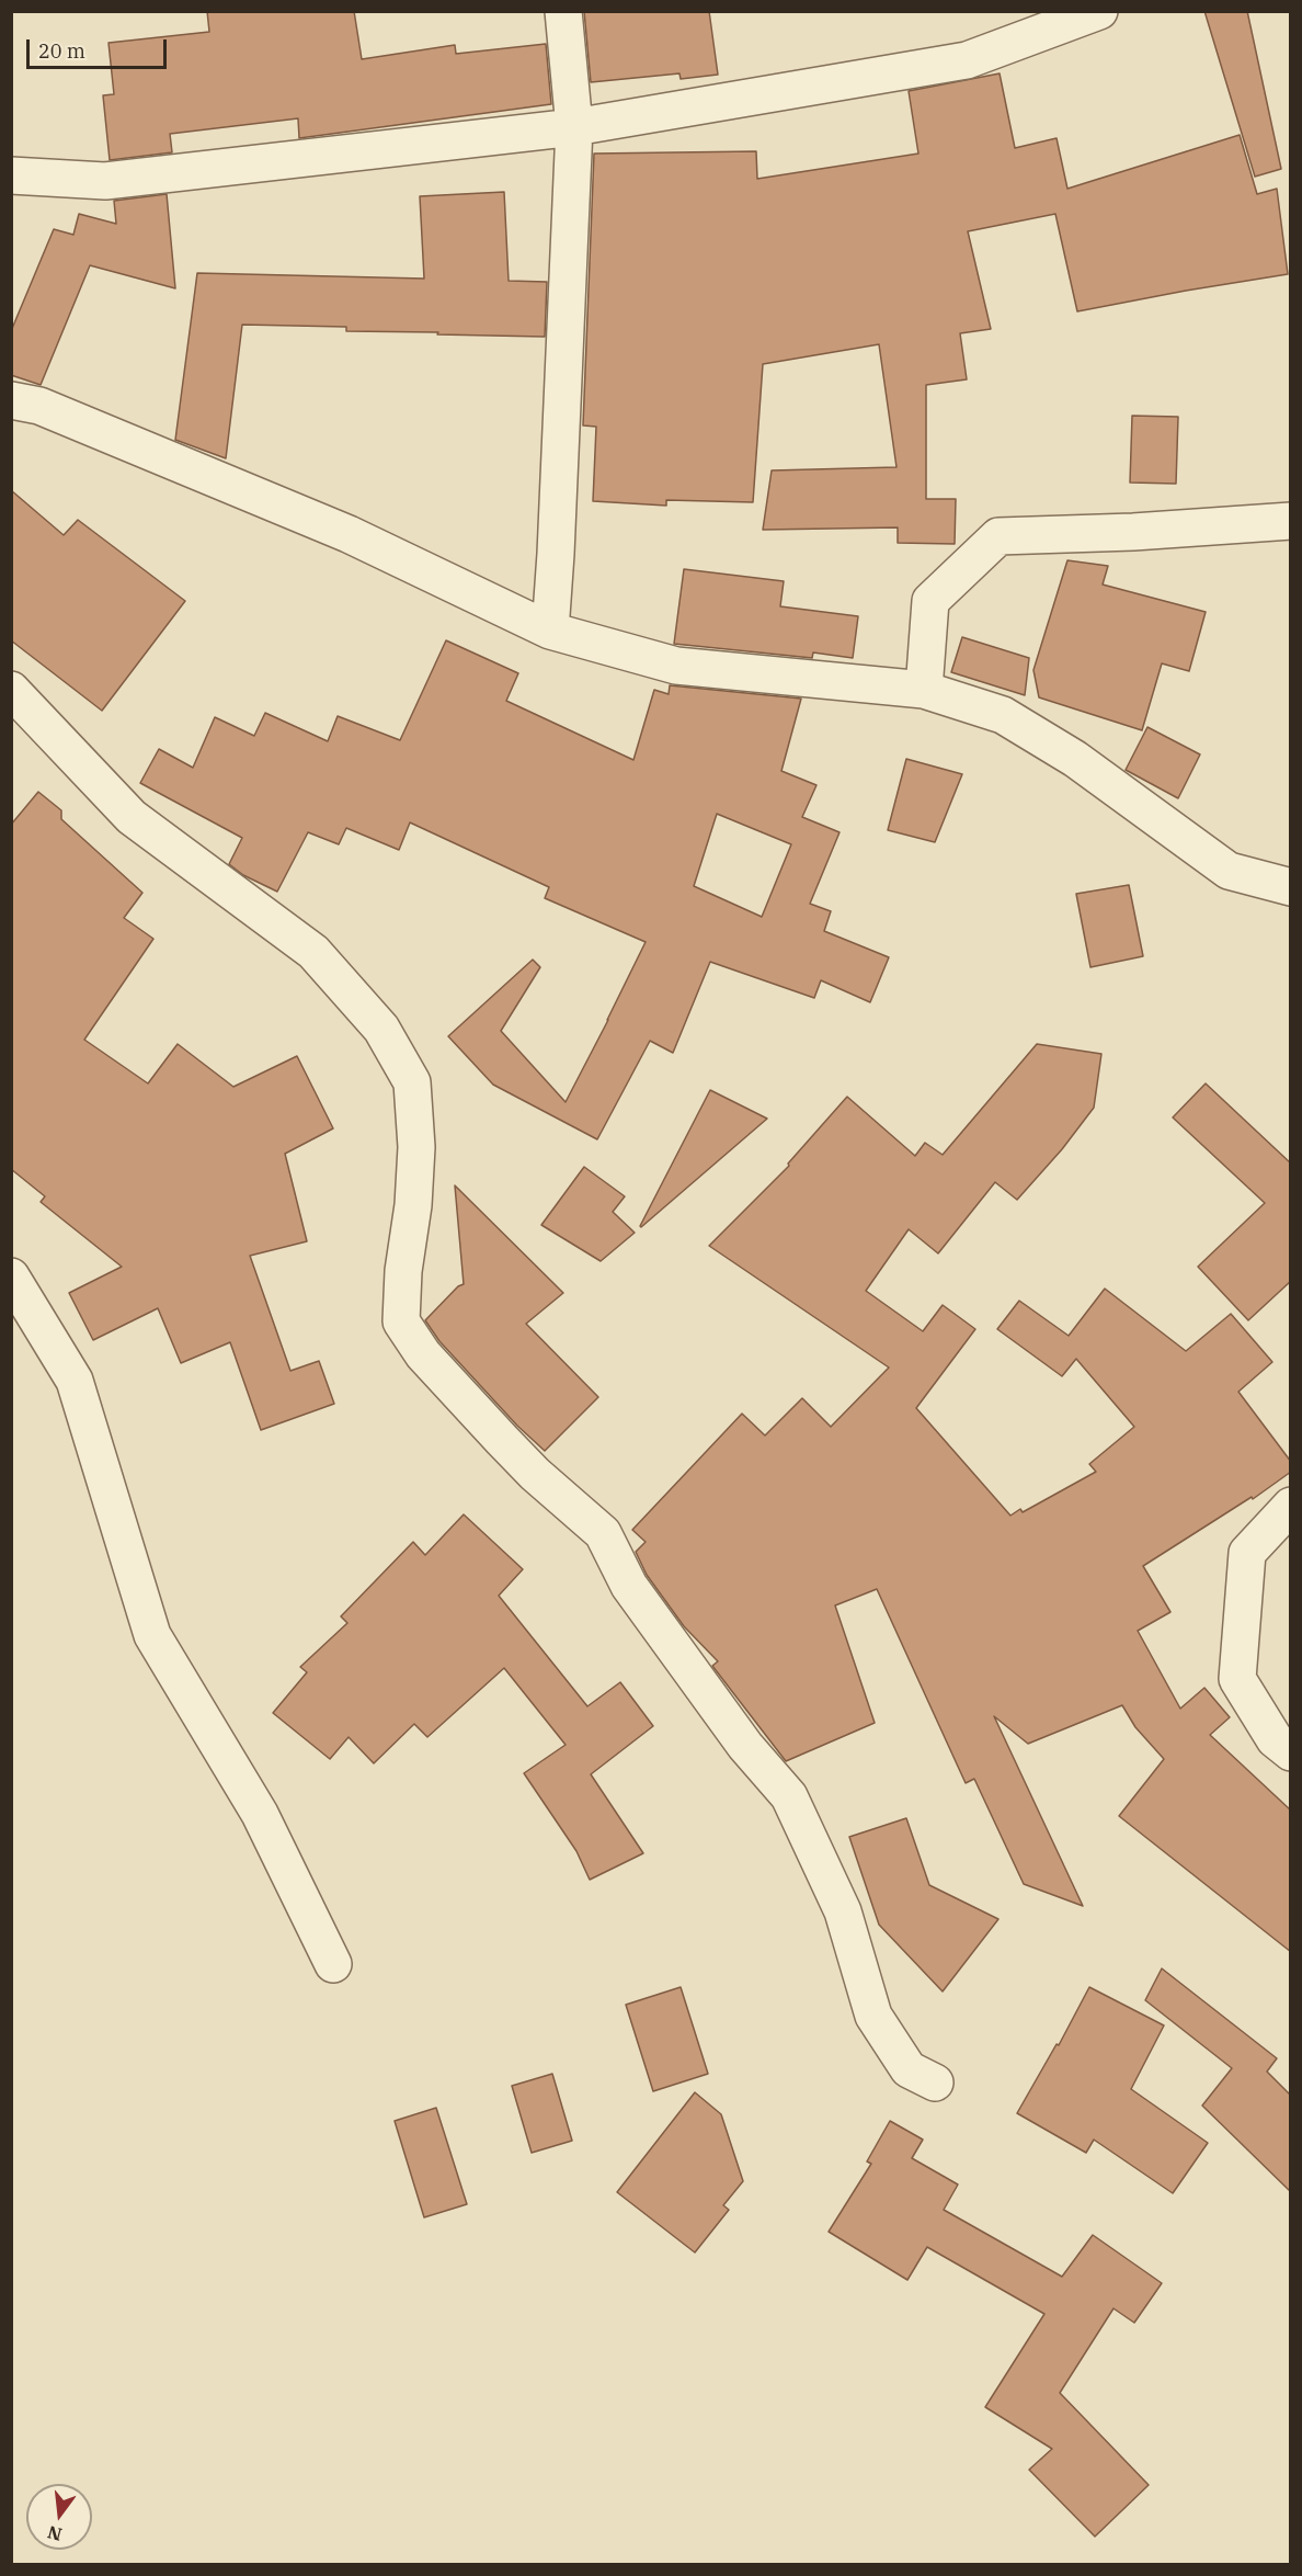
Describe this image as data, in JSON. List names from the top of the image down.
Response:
{
  "scale_bar": "20 m",
  "north": "bottom"
}
